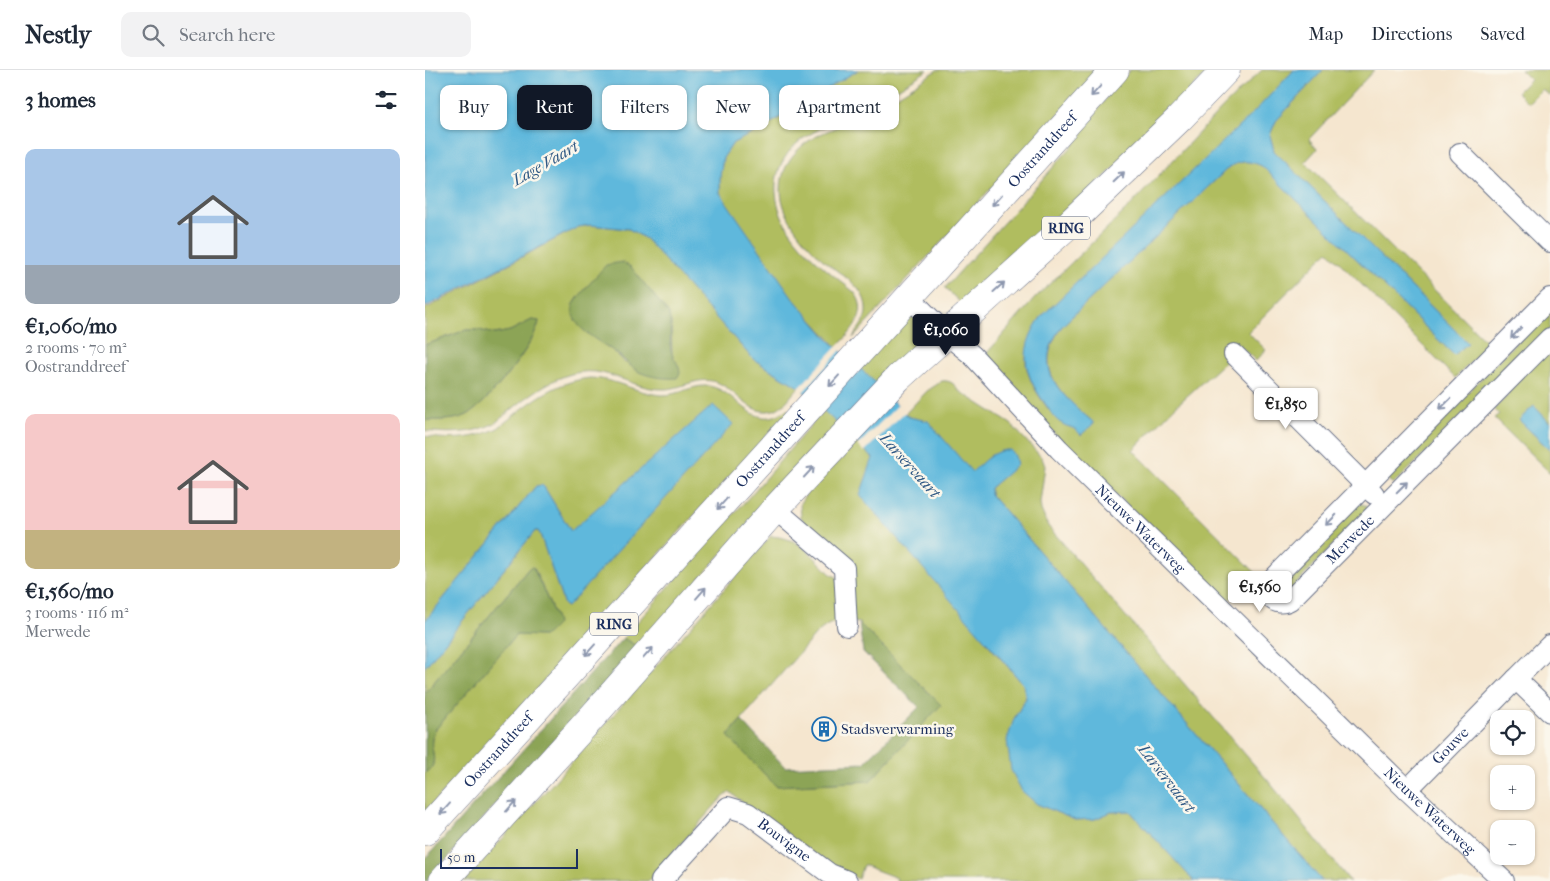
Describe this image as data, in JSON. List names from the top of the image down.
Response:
{
  "streets": {
    "main road": ["Oostranddreef", "RING"],
    "street": [
      "Nieuwe Waterweg",
      "Merwede",
      "Gouwe",
      "Bouvigne"
    ]
  },
  "crossings": [
    ["Oostranddreef", "Nieuwe Waterweg"],
    ["RING", "Nieuwe Waterweg"],
    ["Nieuwe Waterweg", "Gouwe"]
  ],
  "water": ["Lage Vaart", "Larservaart"],
  "places": {
    "building": ["Stadsverwarming"]
  },
  "scale_bar": "50 m",
  "page": {
    "header": "Nestly",
    "search": "Search here",
    "nav": ["Map", "Directions", "Saved"],
    "heading": "3 homes",
    "chip": [
      "Buy",
      "Rent",
      "Filters",
      "New",
      "Apartment"
    ],
    "list": [
      {
        "name": "€1,060/mo",
        "note": "2 rooms · 70 m² · Oostranddreef"
      },
      {
        "name": "€1,560/mo",
        "note": "3 rooms · 116 m² · Merwede"
      }
    ],
    "price": ["€1,060", "€1,850", "€1,560"],
    "map_buttons": ["+", "−"],
    "scale": "50 m"
  }
}
